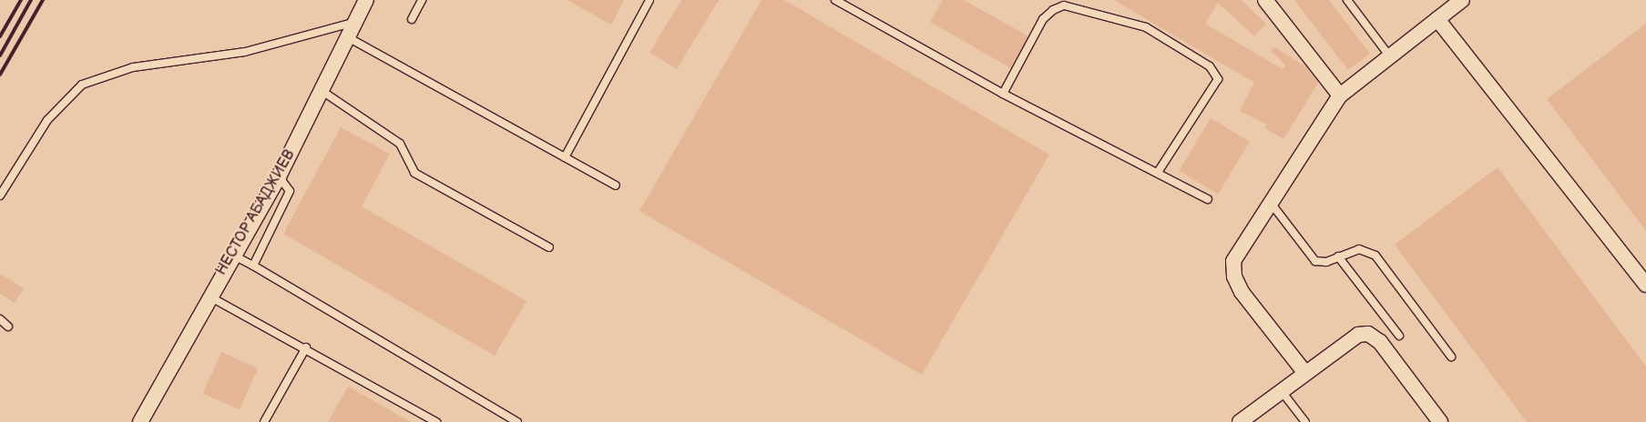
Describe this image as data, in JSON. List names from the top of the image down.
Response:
{
  "streets": {
    "street": ["НЕСТОР АБАДЖИЕВ"]
  }
}
